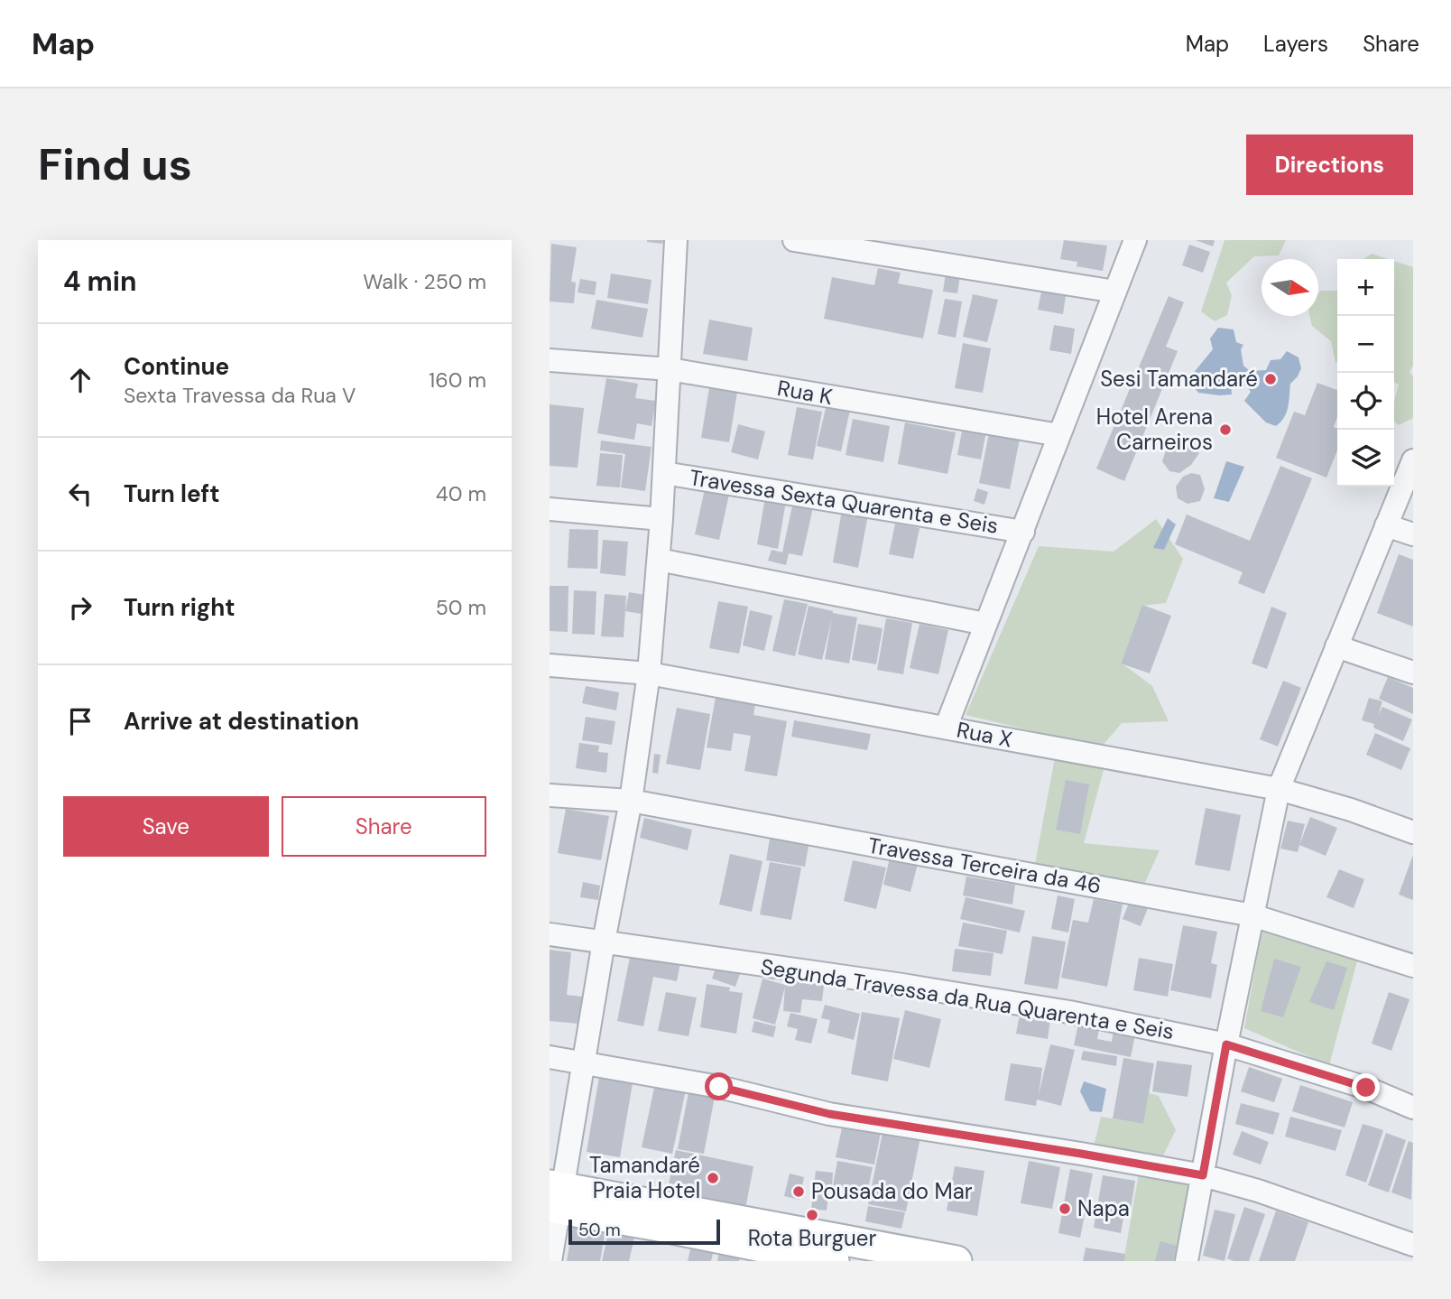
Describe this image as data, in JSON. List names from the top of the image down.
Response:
{
  "streets": {
    "street": [
      "Rua K",
      "Travessa Sexta Quarenta e Seis",
      "Rua X",
      "Travessa Terceira da 46",
      "Segunda Travessa da Rua Quarenta e Seis"
    ]
  },
  "places": [
    "Sesi Tamandaré",
    "Hotel Arena Carneiros",
    "Tamandaré Praia Hotel",
    "Pousada do Mar",
    "Napa",
    "Rota Burguer"
  ],
  "scale_bar": "50 m",
  "north": "right",
  "page": {
    "header": "Map",
    "nav": ["Map", "Layers", "Share"],
    "buttons": [
      "Directions",
      ["Save", "Share"]
    ],
    "title": "Find us",
    "heading": ["4 min", "Walk · 250 m"],
    "map_buttons": ["+", "−"],
    "list": [
      ["Continue", "Sexta Travessa da Rua V", "160 m"],
      ["Turn left", "40 m"],
      ["Turn right", "50 m"],
      "Arrive at destination"
    ],
    "scale": "50 m"
  }
}
